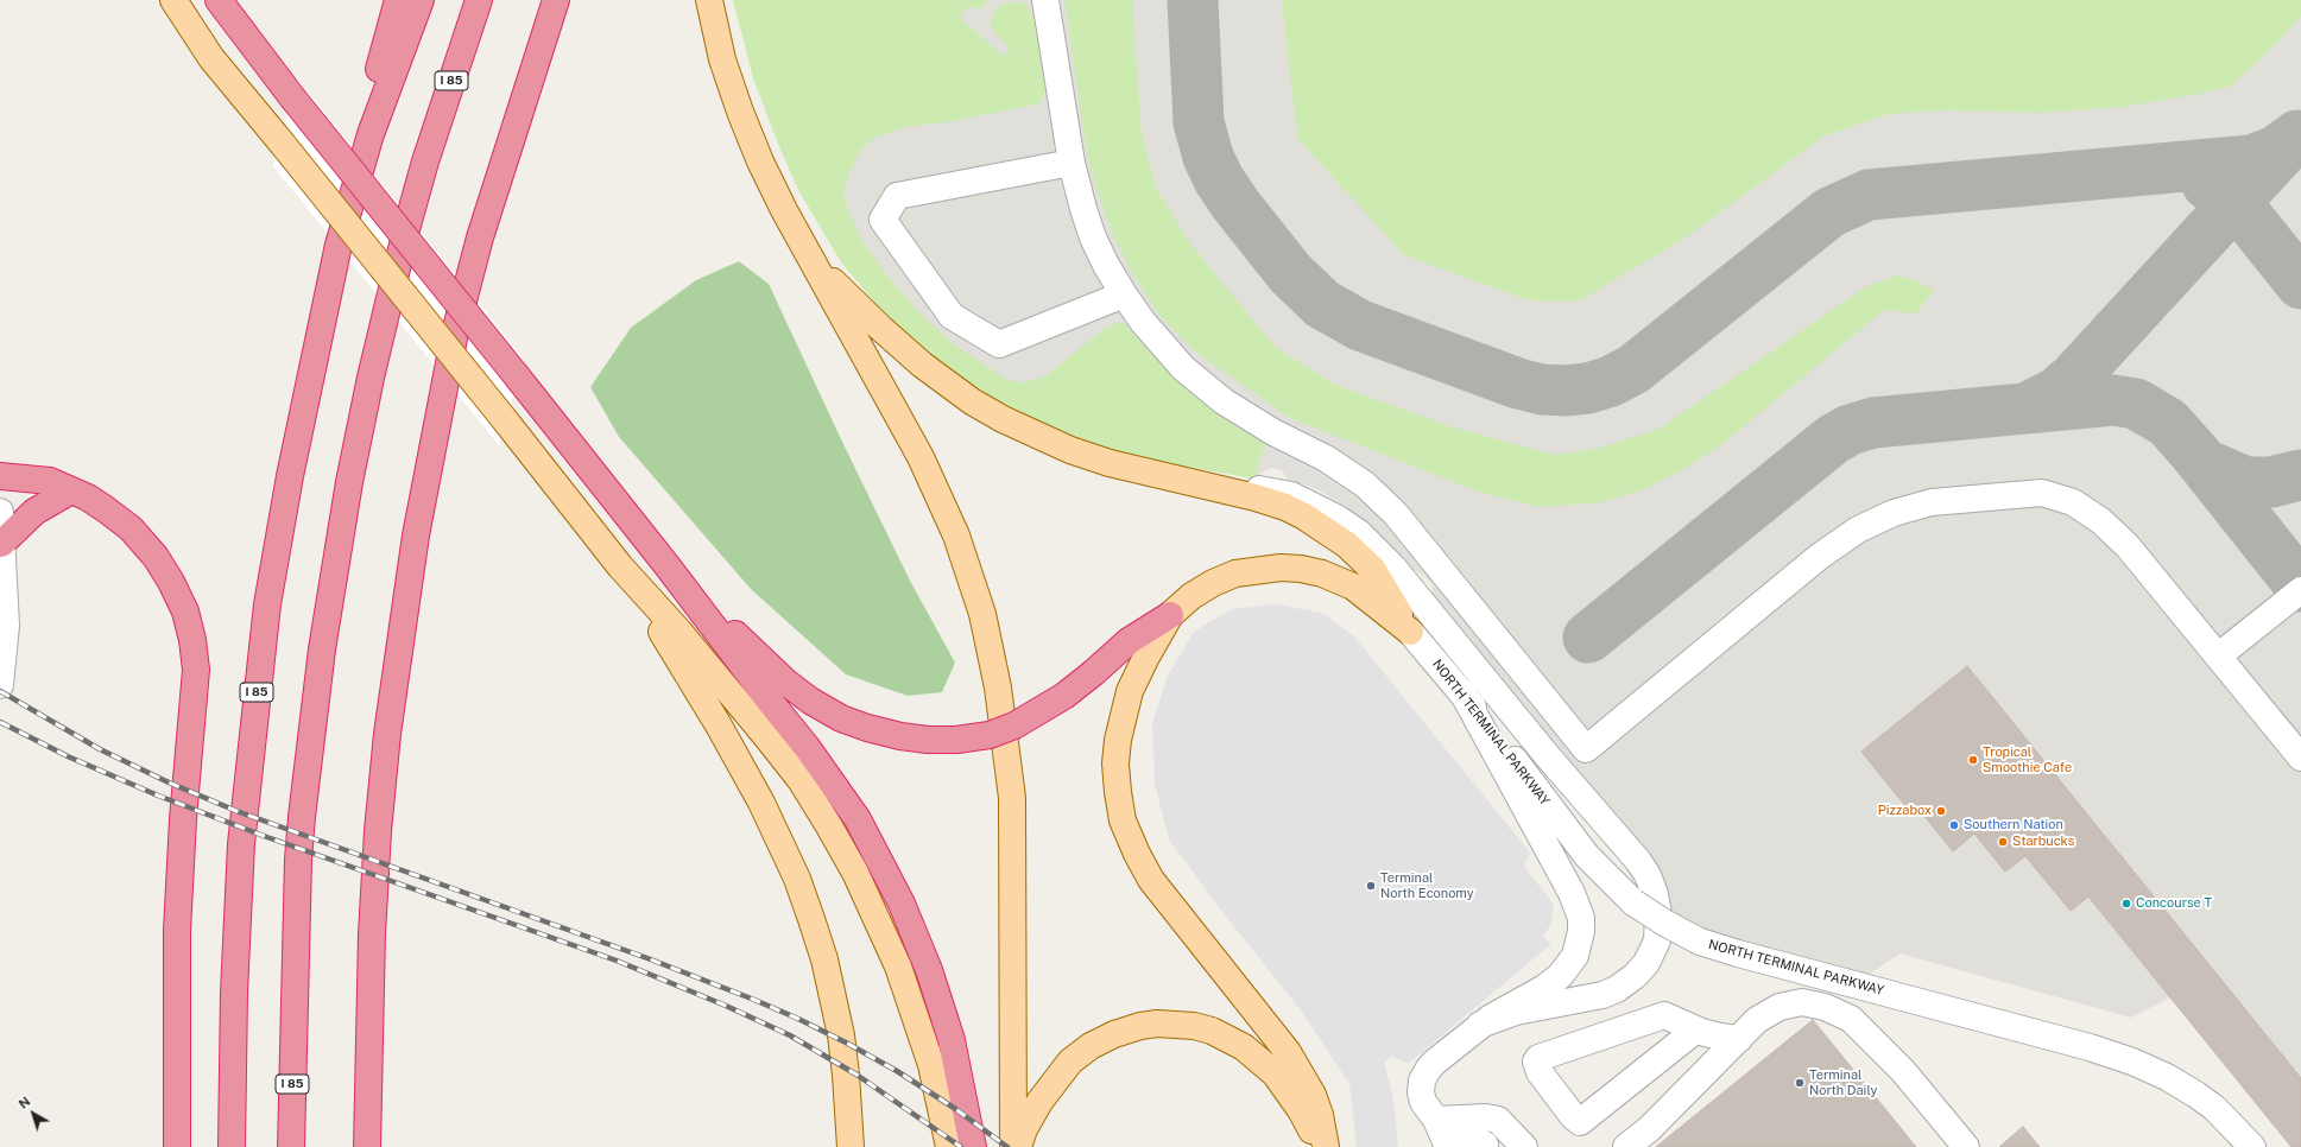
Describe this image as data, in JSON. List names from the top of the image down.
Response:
{
  "streets": {
    "highway": ["I 85"],
    "street": ["NORTH TERMINAL PARKWAY"]
  },
  "places": [
    "Tropical Smoothie Cafe",
    "Pizzabox",
    "Southern Nation",
    "Starbucks",
    "Terminal North Economy",
    "Concourse T",
    "Terminal North Daily"
  ],
  "north": "top left"
}
